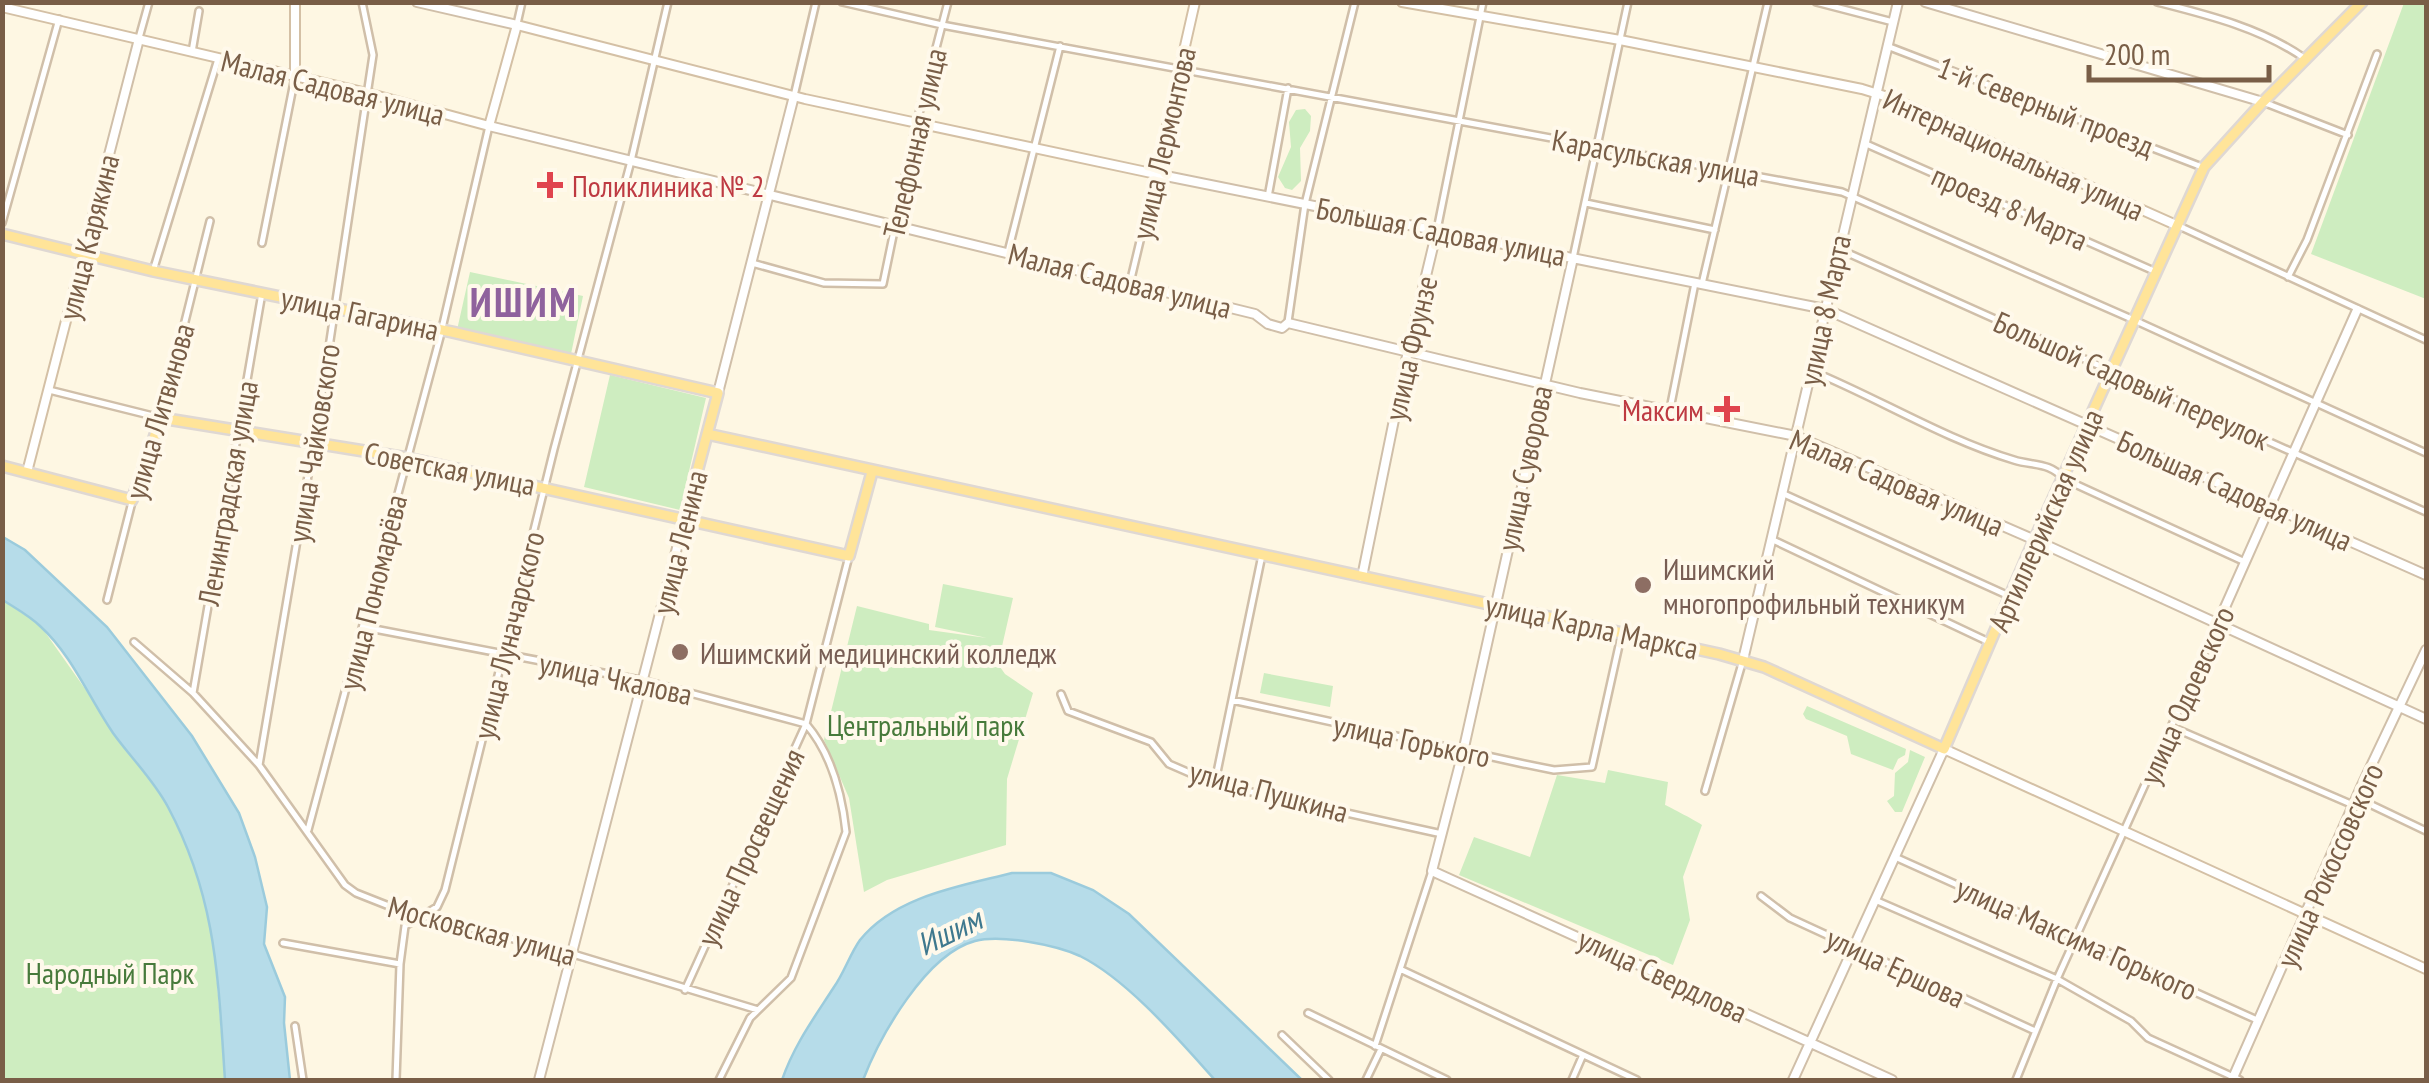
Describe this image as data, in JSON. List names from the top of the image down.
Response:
{
  "streets": {
    "main road": [
      "улица Гагарина",
      "улица Литвинова",
      "Советская улица",
      "Артиллерийская улица",
      "улица Ленина",
      "улица Карла Маркса",
      "улица Просвещения"
    ],
    "street": [
      "Малая Садовая улица",
      "1-й Северный проезд",
      "Телефонная улица",
      "улица Лермонтова",
      "Интернациональная улица",
      "Карасульская улица",
      "проезд 8 Марта",
      "Большая Садовая улица",
      "улица Карякина",
      "улица 8 Марта",
      "улица Фрунзе",
      "Большой Садовый переулок",
      "улица Чайковского",
      "улица Суворова",
      "Ленинградская улица",
      "улица Пономарёва",
      "улица Луначарского",
      "улица Чкалова",
      "улица Одоевского",
      "улица Горького",
      "улица Пушкина",
      "улица Рокоссовского",
      "Московская улица",
      "улица Максима Горького",
      "улица Ершова",
      "улица Свердлова"
    ]
  },
  "crossings": [
    ["Малая Садовая улица", "Телефонная улица"],
    ["Малая Садовая улица", "улица Лермонтова"],
    ["Малая Садовая улица", "улица Карякина"],
    ["Малая Садовая улица", "улица 8 Марта"],
    ["Малая Садовая улица", "улица Фрунзе"],
    ["Малая Садовая улица", "улица Чайковского"],
    ["Малая Садовая улица", "улица Суворова"],
    ["Малая Садовая улица", "Артиллерийская улица"],
    ["Малая Садовая улица", "улица Ленина"],
    ["Малая Садовая улица", "улица Пономарёва"],
    ["Малая Садовая улица", "улица Луначарского"],
    ["Малая Садовая улица", "улица Одоевского"],
    ["Малая Садовая улица", "улица Рокоссовского"],
    ["1-й Северный проезд", "улица 8 Марта"],
    ["1-й Северный проезд", "Артиллерийская улица"],
    ["Телефонная улица", "Карасульская улица"],
    ["Телефонная улица", "Большая Садовая улица"],
    ["Телефонная улица", "улица Ленина"],
    ["улица Лермонтова", "Карасульская улица"],
    ["улица Лермонтова", "Большая Садовая улица"],
    ["Интернациональная улица", "улица 8 Марта"],
    ["Интернациональная улица", "улица Фрунзе"],
    ["Интернациональная улица", "улица Суворова"],
    ["Интернациональная улица", "Артиллерийская улица"],
    ["Интернациональная улица", "улица Одоевского"],
    ["Карасульская улица", "улица 8 Марта"],
    ["Карасульская улица", "улица Фрунзе"],
    ["Карасульская улица", "улица Суворова"],
    ["Карасульская улица", "Артиллерийская улица"],
    ["Карасульская улица", "улица Одоевского"],
    ["проезд 8 Марта", "улица 8 Марта"],
    ["проезд 8 Марта", "Артиллерийская улица"],
    ["Большая Садовая улица", "улица 8 Марта"],
    ["Большая Садовая улица", "улица Фрунзе"],
    ["Большая Садовая улица", "улица Суворова"],
    ["Большая Садовая улица", "Артиллерийская улица"],
    ["Большая Садовая улица", "улица Ленина"],
    ["Большая Садовая улица", "улица Пономарёва"],
    ["Большая Садовая улица", "улица Луначарского"],
    ["Большая Садовая улица", "улица Одоевского"],
    ["улица Карякина", "улица Гагарина"],
    ["улица Карякина", "Советская улица"],
    ["улица 8 Марта", "Большой Садовый переулок"],
    ["улица 8 Марта", "улица Карла Маркса"],
    ["улица Гагарина", "улица Литвинова"],
    ["улица Гагарина", "улица Чайковского"],
    ["улица Гагарина", "Ленинградская улица"],
    ["улица Гагарина", "улица Ленина"],
    ["улица Гагарина", "улица Пономарёва"],
    ["улица Гагарина", "улица Луначарского"],
    ["улица Фрунзе", "улица Карла Маркса"],
    ["Большой Садовый переулок", "Артиллерийская улица"],
    ["Большой Садовый переулок", "улица Одоевского"],
    ["улица Литвинова", "Советская улица"],
    ["улица Чайковского", "Советская улица"],
    ["улица Чайковского", "Московская улица"],
    ["Советская улица", "Ленинградская улица"],
    ["Советская улица", "улица Ленина"],
    ["Советская улица", "улица Пономарёва"],
    ["Советская улица", "улица Луначарского"],
    ["Советская улица", "улица Просвещения"],
    ["улица Суворова", "улица Карла Маркса"],
    ["улица Суворова", "улица Горького"],
    ["улица Суворова", "улица Пушкина"],
    ["улица Суворова", "улица Свердлова"],
    ["Ленинградская улица", "Московская улица"],
    ["Артиллерийская улица", "улица Карла Маркса"],
    ["Артиллерийская улица", "улица Максима Горького"],
    ["Артиллерийская улица", "улица Ершова"],
    ["Артиллерийская улица", "улица Свердлова"],
    ["улица Ленина", "улица Карла Маркса"],
    ["улица Ленина", "улица Чкалова"],
    ["улица Ленина", "Московская улица"],
    ["улица Пономарёва", "улица Чкалова"],
    ["улица Пономарёва", "Московская улица"],
    ["улица Карла Маркса", "улица Одоевского"],
    ["улица Карла Маркса", "улица Горького"],
    ["улица Карла Маркса", "улица Просвещения"],
    ["улица Карла Маркса", "улица Рокоссовского"],
    ["улица Луначарского", "улица Чкалова"],
    ["улица Луначарского", "Московская улица"],
    ["улица Чкалова", "улица Просвещения"],
    ["улица Одоевского", "улица Максима Горького"],
    ["улица Одоевского", "улица Ершова"],
    ["улица Просвещения", "Московская улица"],
    ["улица Рокоссовского", "улица Максима Горького"]
  ],
  "districts": ["ИШИМ"],
  "water": ["Ишим"],
  "parks": ["Центральный парк", "Народный Парк"],
  "places": {
    "health": ["Поликлиника № 2", "Максим"],
    "other": ["Ишимский многопрофильный техникум", "Ишимский медицинский колледж"]
  },
  "scale_bar": "200 m"
}
